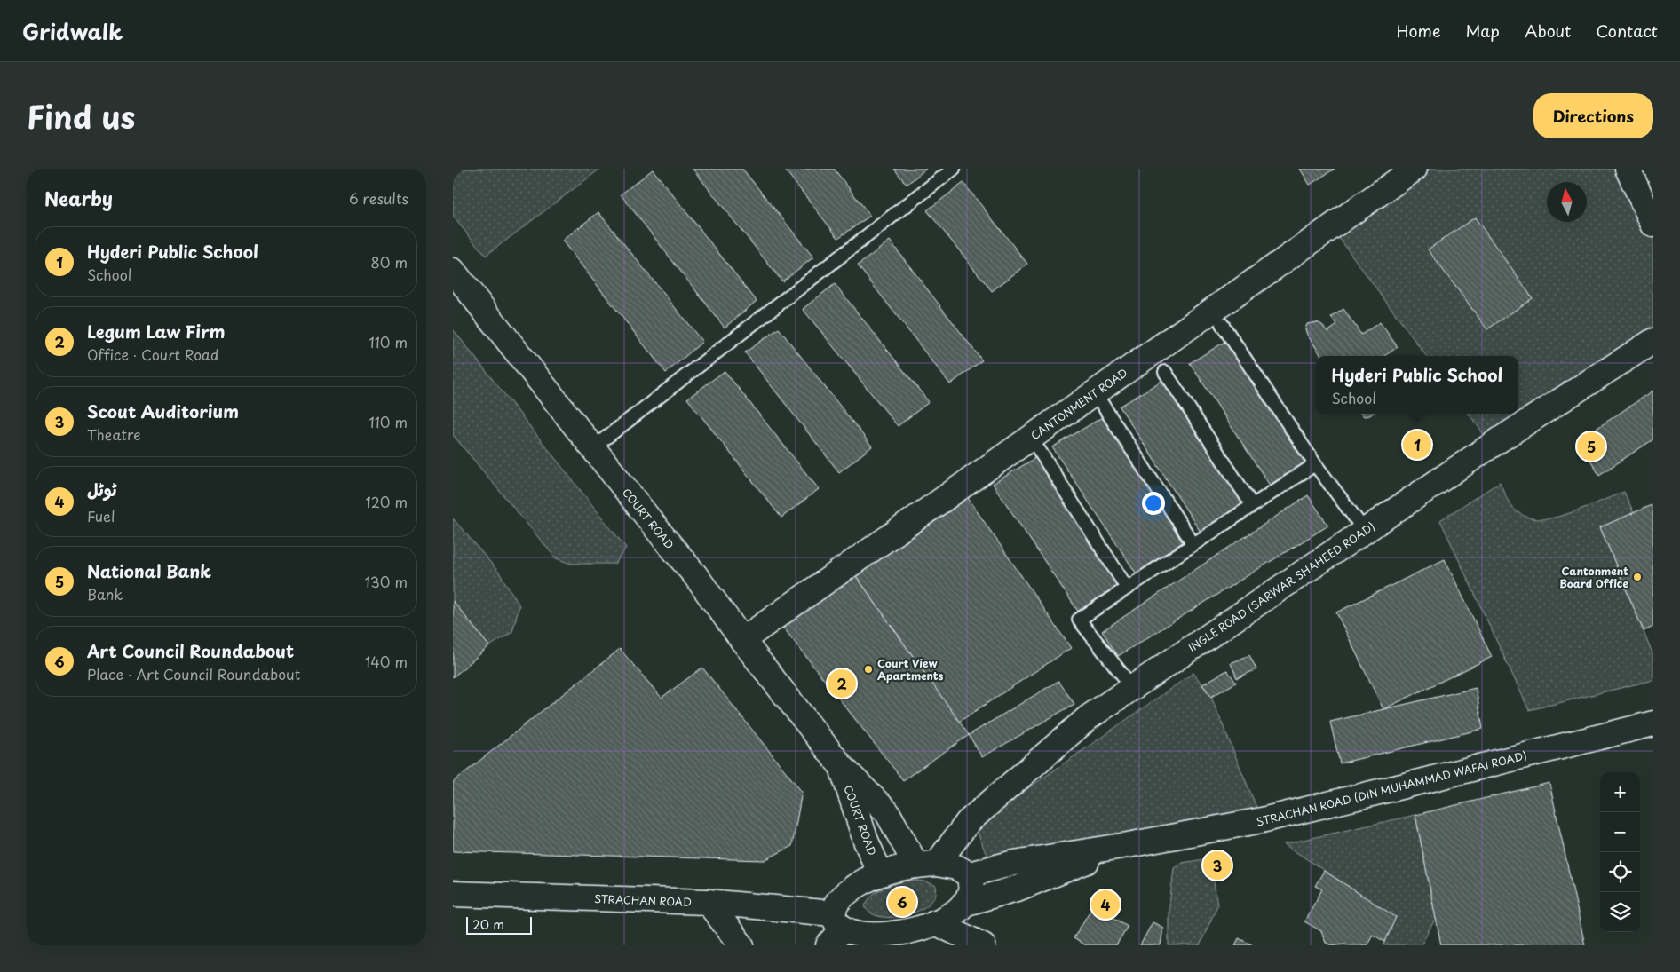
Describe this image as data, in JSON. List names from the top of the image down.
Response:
{
  "streets": {
    "main road": [
      "CANTONMENT ROAD",
      "COURT ROAD",
      "INGLE ROAD (SARWAR SHAHEED ROAD)",
      "STRACHAN ROAD (DIN MUHAMMAD WAFAI ROAD)",
      "STRACHAN ROAD"
    ]
  },
  "crossings": [
    ["CANTONMENT ROAD", "COURT ROAD"],
    ["COURT ROAD", "INGLE ROAD (SARWAR SHAHEED ROAD)"],
    ["STRACHAN ROAD (DIN MUHAMMAD WAFAI ROAD)", "STRACHAN ROAD"]
  ],
  "places": ["Cantonment Board Office", "Court View Apartments"],
  "scale_bar": "20 m",
  "north": "top",
  "page": {
    "header": "Gridwalk",
    "nav": [
      "Home",
      "Map",
      "About",
      "Contact"
    ],
    "title": "Find us",
    "buttons": "Directions",
    "heading": ["Nearby", "6 results"],
    "list": [
      {
        "mark": "1",
        "name": "Hyderi Public School",
        "note": "School",
        "value": "80 m"
      },
      {
        "mark": "2",
        "name": "Legum Law Firm",
        "note": "Office · Court Road",
        "value": "110 m"
      },
      {
        "mark": "3",
        "name": "Scout Auditorium",
        "note": "Theatre",
        "value": "110 m"
      },
      {
        "mark": "4",
        "name": "ٹوٹل",
        "note": "Fuel",
        "value": "120 m"
      },
      {
        "mark": "5",
        "name": "National Bank",
        "note": "Bank",
        "value": "130 m"
      },
      {
        "mark": "6",
        "name": "Art Council Roundabout",
        "note": "Place · Art Council Roundabout",
        "value": "140 m"
      }
    ],
    "popup": ["Hyderi Public School", "School"],
    "pins": [
      "1",
      "5",
      "2",
      "3",
      "6",
      "4"
    ],
    "map_buttons": ["+", "−"],
    "scale": "20 m"
  }
}
